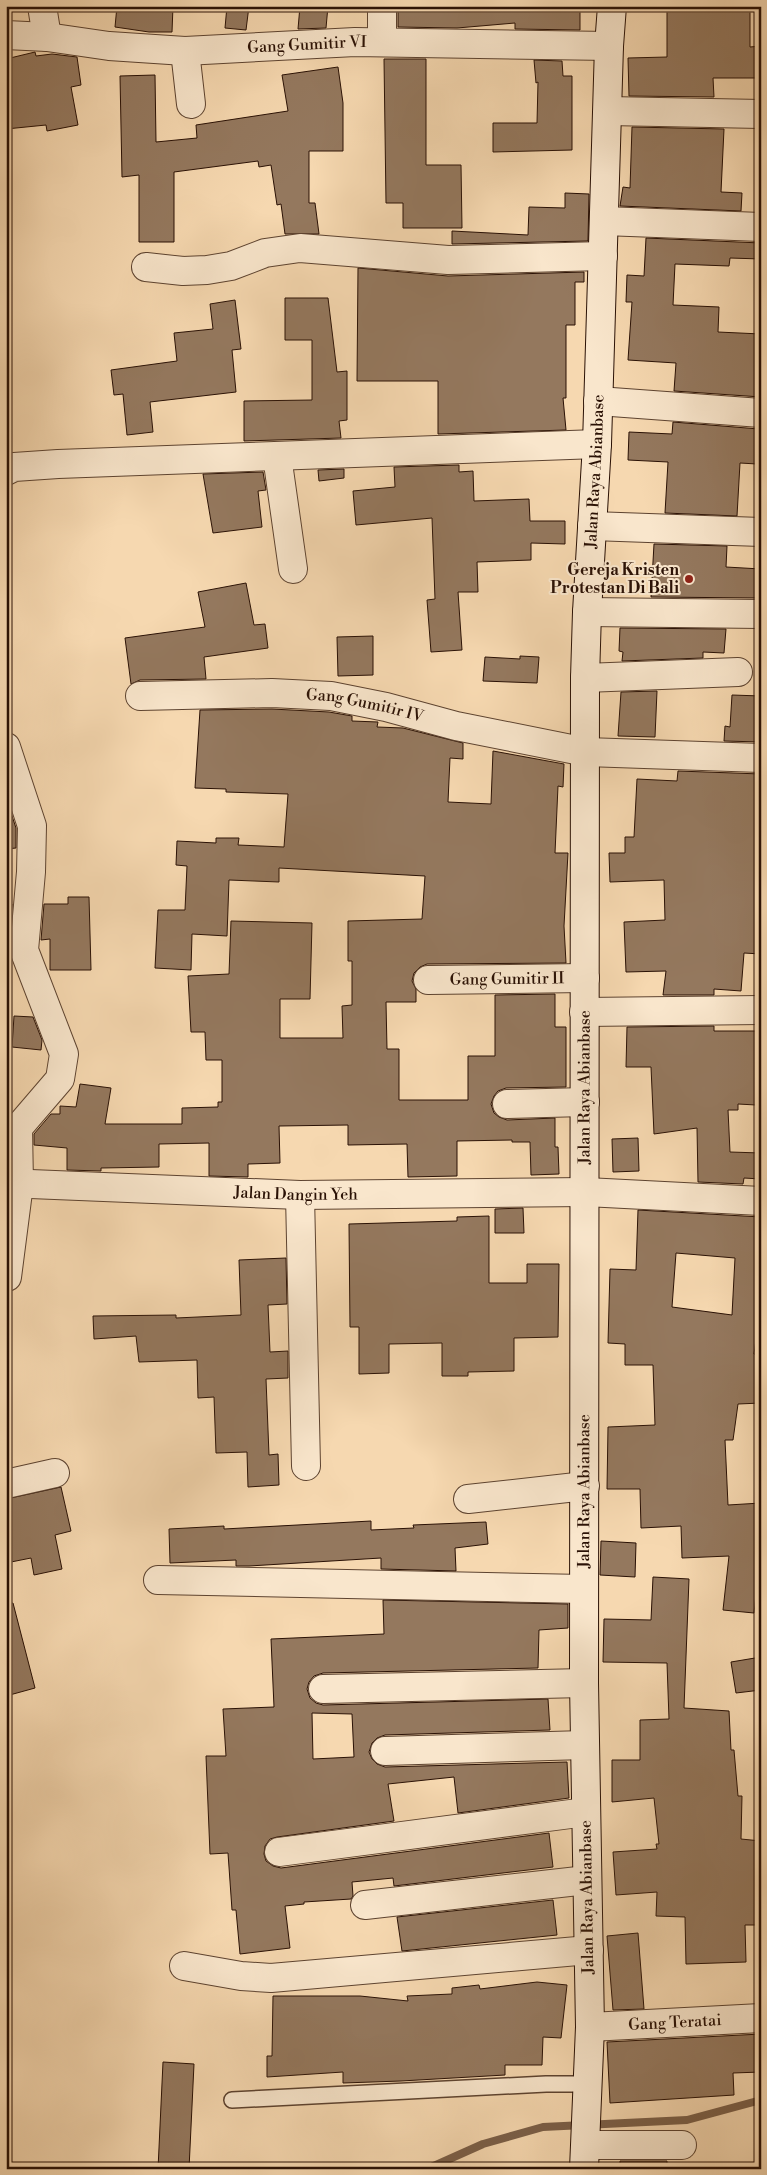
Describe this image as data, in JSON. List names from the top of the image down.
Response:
{
  "streets": {
    "street": [
      "Gang Gumitir VI",
      "Jalan Raya Abianbase",
      "Gang Gumitir IV",
      "Gang Gumitir II",
      "Jalan Dangin Yeh",
      "Gang Teratai"
    ]
  },
  "crossings": [
    ["Gang Gumitir VI", "Jalan Raya Abianbase"],
    ["Jalan Raya Abianbase", "Gang Gumitir IV"],
    ["Jalan Raya Abianbase", "Gang Gumitir II"],
    ["Jalan Raya Abianbase", "Jalan Dangin Yeh"],
    ["Jalan Raya Abianbase", "Gang Teratai"]
  ],
  "places": ["Gereja Kristen Protestan Di Bali"]
}
